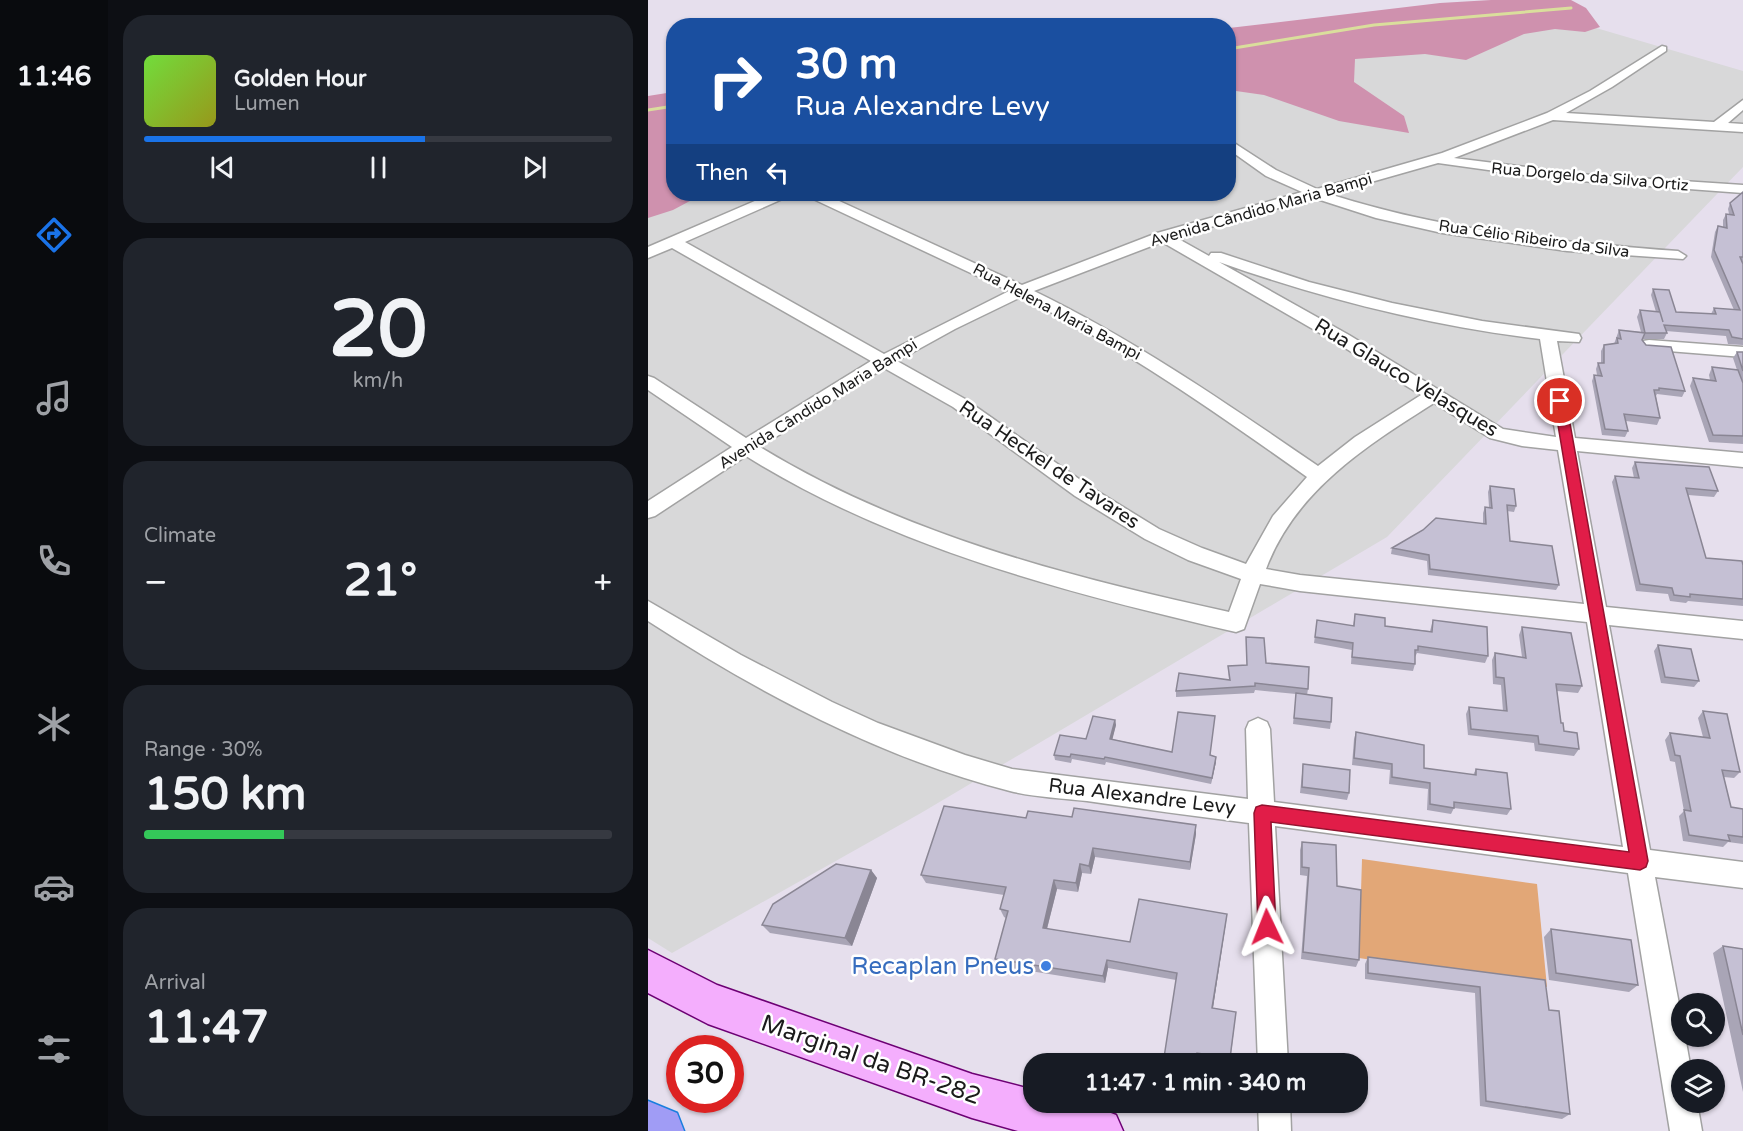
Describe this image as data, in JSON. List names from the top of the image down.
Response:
{
  "streets": {
    "main road": ["Marginal da BR-282"],
    "street": [
      "Rua Dorgelo da Silva Ortiz",
      "Avenida Cândido Maria Bampi",
      "Rua Célio Ribeiro da Silva",
      "Rua Helena Maria Bampi",
      "Rua Glauco Velasques",
      "Rua Heckel de Tavares",
      "Rua Alexandre Levy"
    ]
  },
  "crossings": [
    ["Rua Dorgelo da Silva Ortiz", "Avenida Cândido Maria Bampi"],
    ["Avenida Cândido Maria Bampi", "Rua Célio Ribeiro da Silva"],
    ["Avenida Cândido Maria Bampi", "Rua Helena Maria Bampi"],
    ["Avenida Cândido Maria Bampi", "Rua Glauco Velasques"],
    ["Avenida Cândido Maria Bampi", "Rua Heckel de Tavares"]
  ],
  "places": ["Recaplan Pneus"],
  "page": {
    "tabs": "11:46",
    "turn": ["30 m", "Rua Alexandre Levy"],
    "song": ["Golden Hour", "Lumen"],
    "then": "Then",
    "tile": [
      ["20", "km/h"],
      "Climate",
      ["Range · 30%", "150 km"],
      ["Arrival", "11:47"]
    ],
    "heat": ["−", "21°", "+"],
    "limit": "30",
    "trip": "11:47 · 1 min · 340 m"
  }
}
